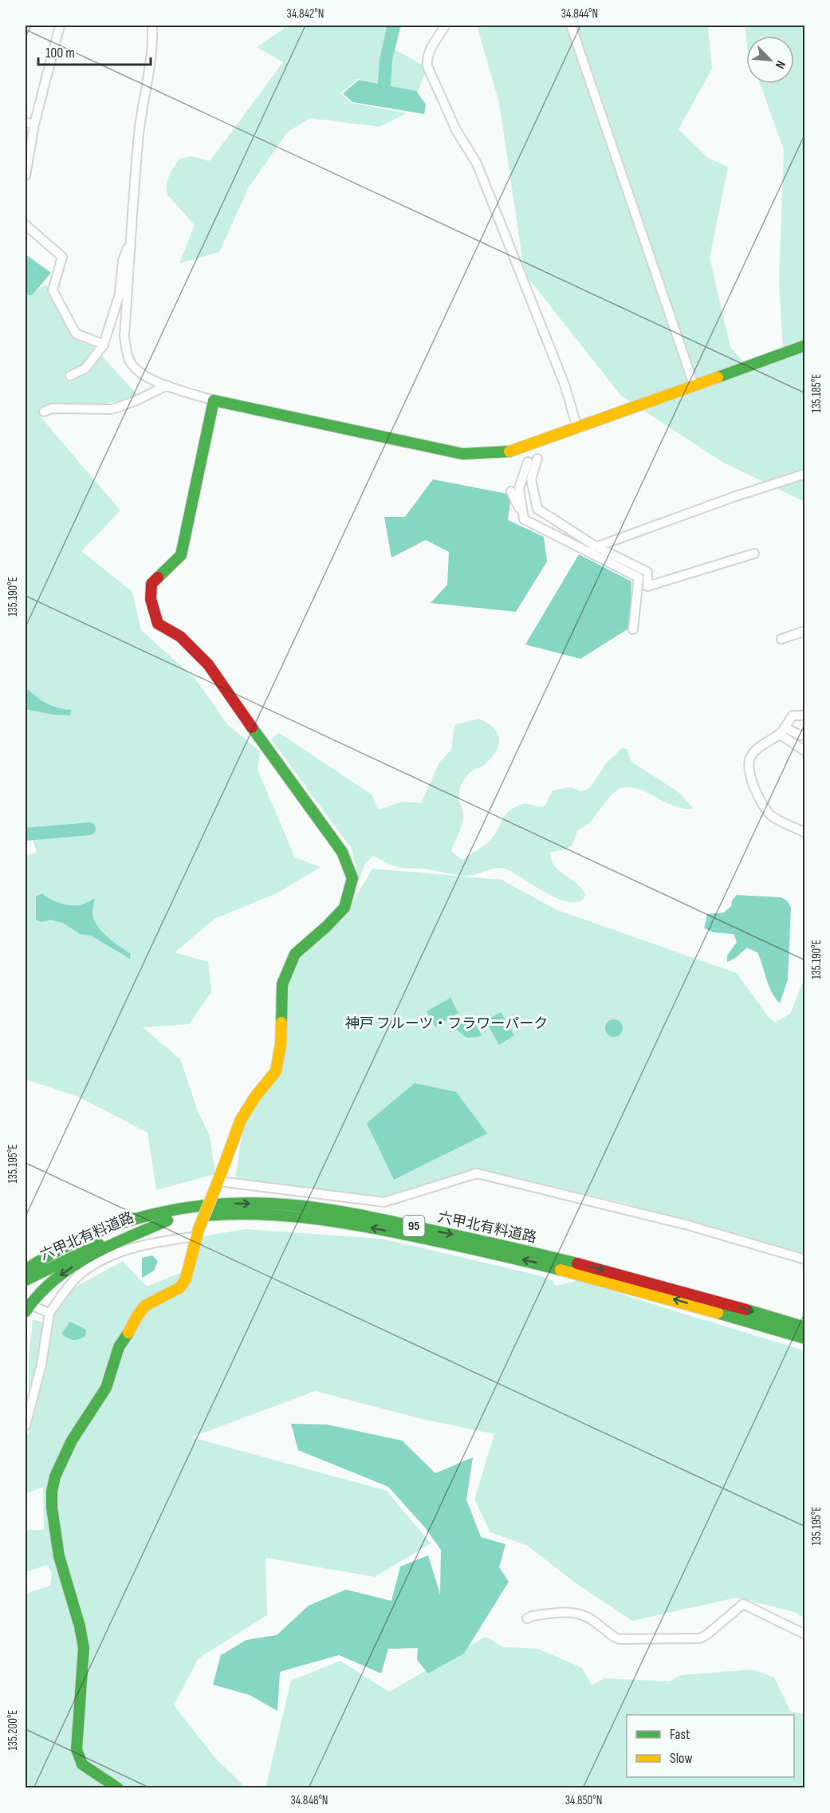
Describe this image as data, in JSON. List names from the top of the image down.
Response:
{
  "streets": {
    "main road": ["95", "六甲北有料道路"]
  },
  "parks": ["神戸 フルーツ・フラワーパーク"],
  "legend": ["Fast", "Slow"],
  "scale_bar": "100 m",
  "north": "bottom right",
  "coordinates": [
    "34.842°N",
    "34.844°N",
    "135.185°E",
    "135.190°E",
    "135.195°E",
    "135.200°E",
    "34.848°N",
    "34.850°N"
  ]
}
